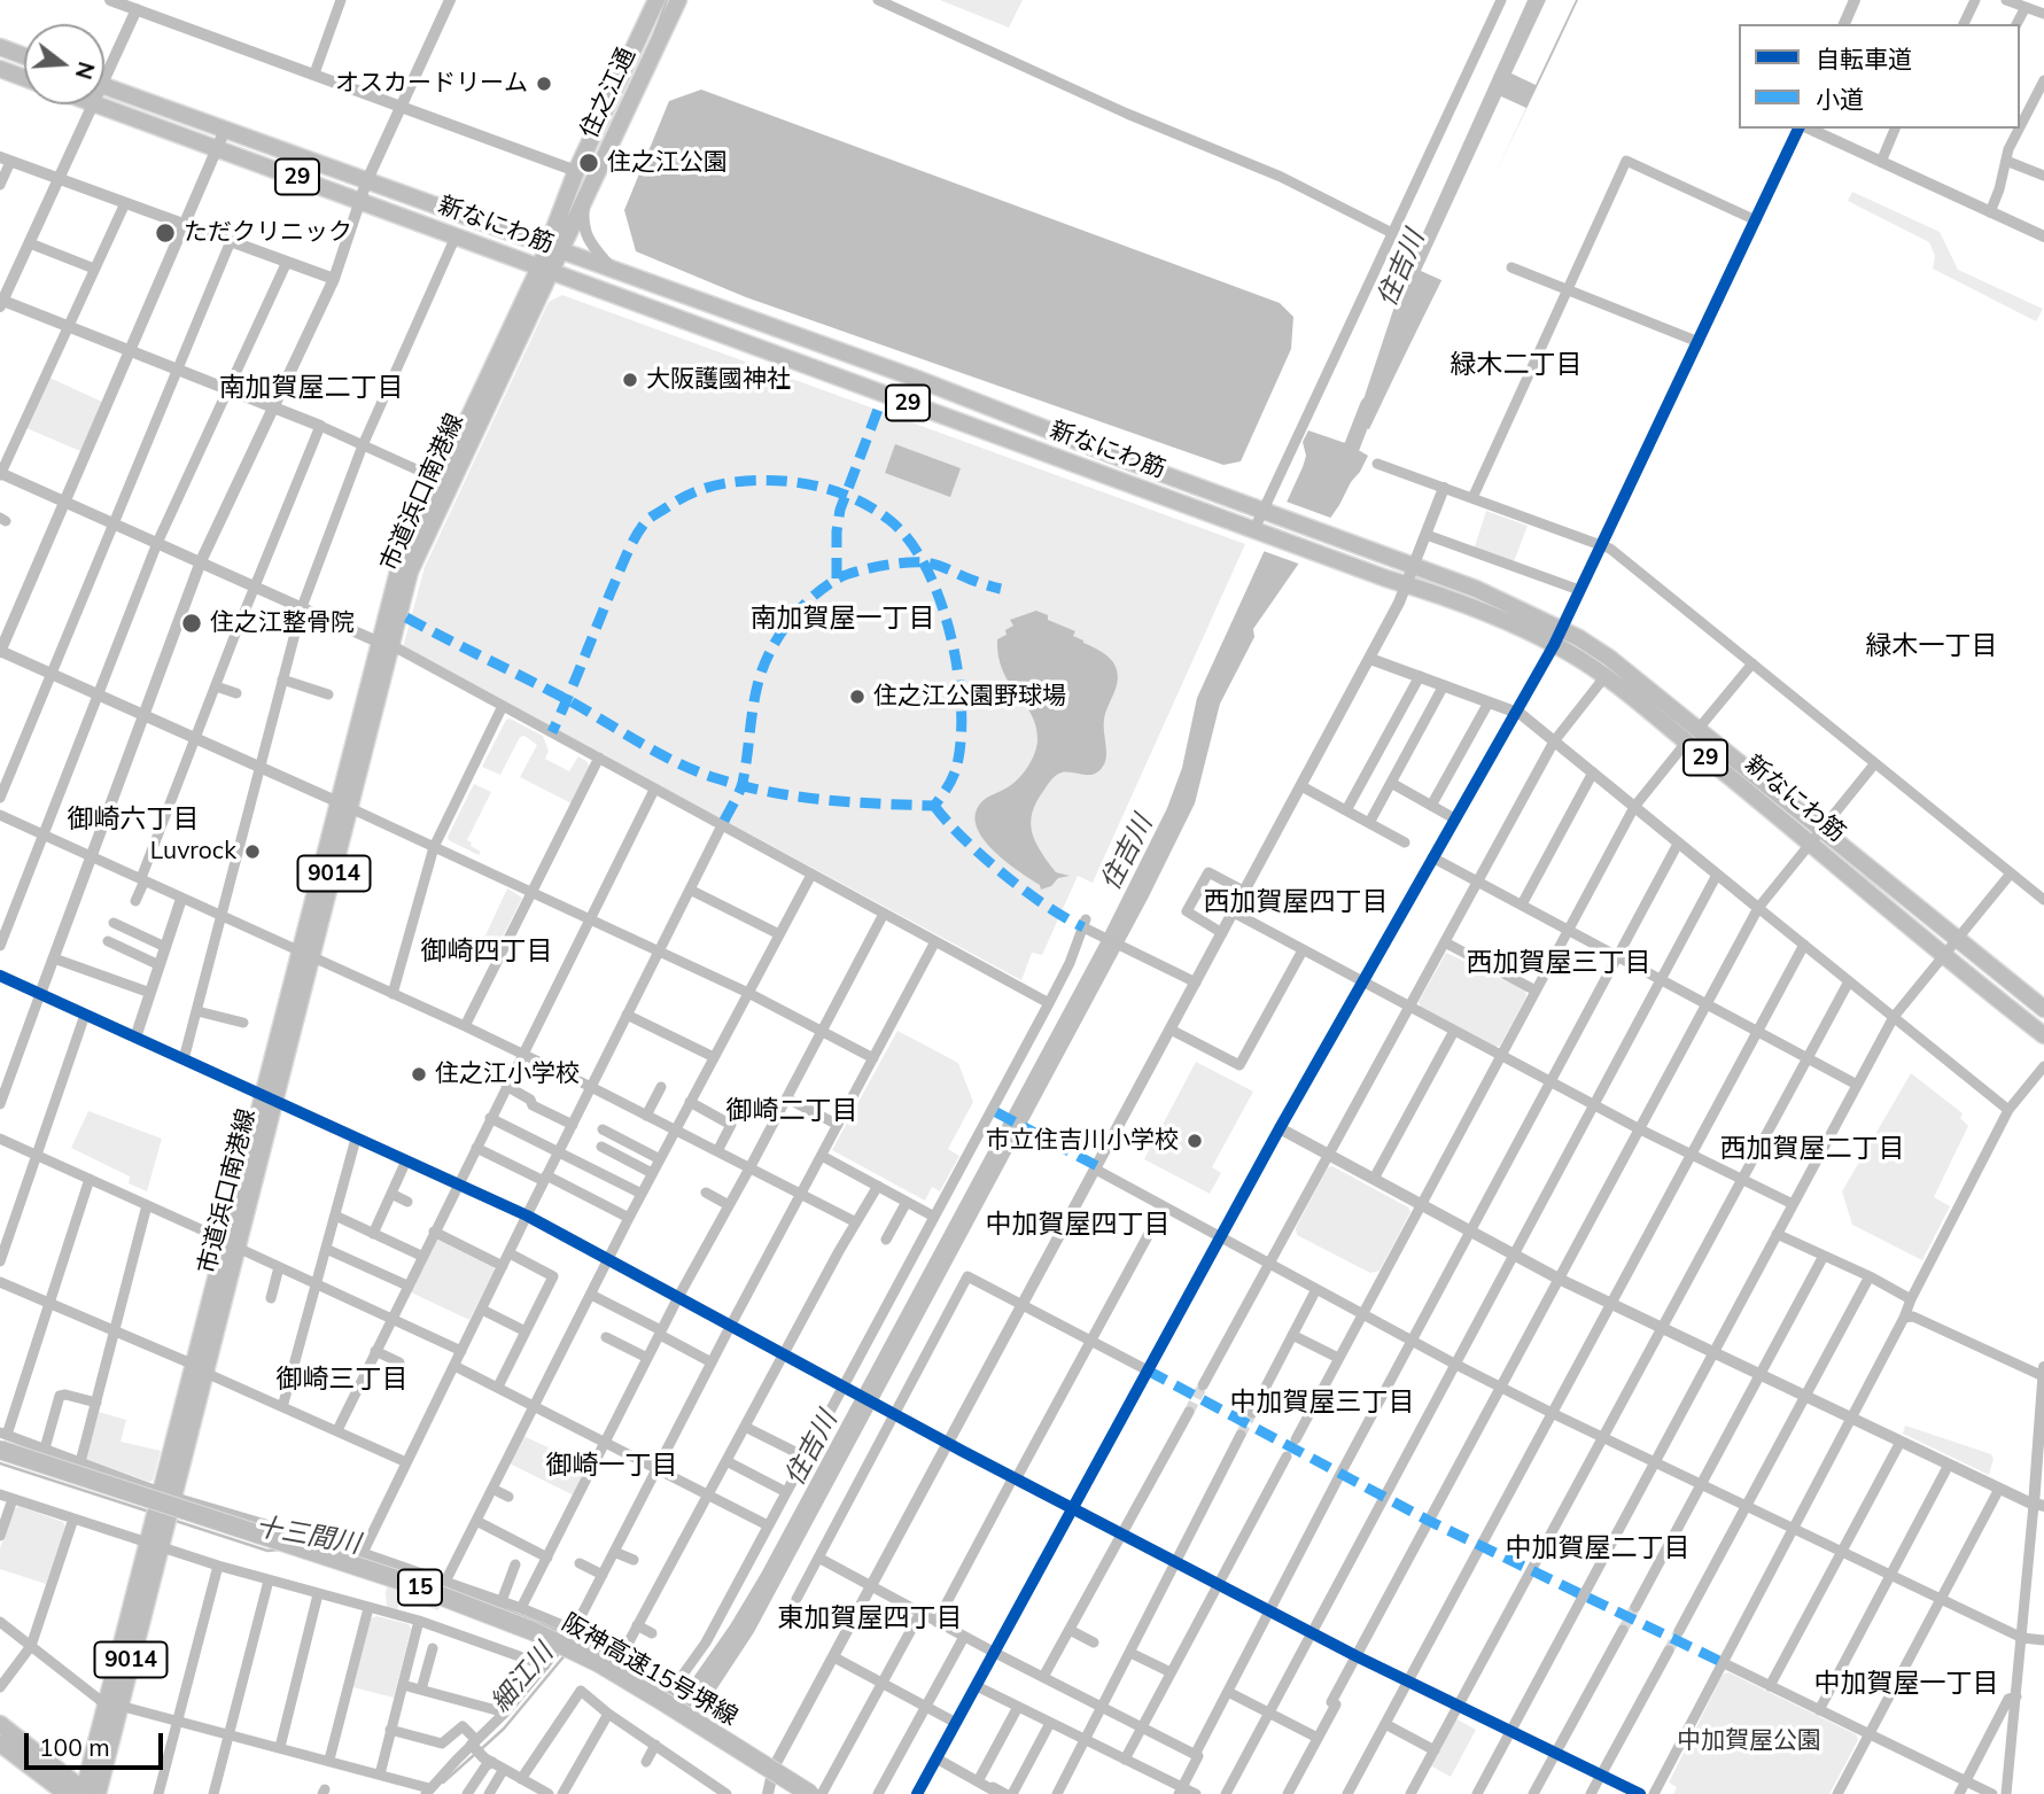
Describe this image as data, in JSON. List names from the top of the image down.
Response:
{
  "streets": {
    "highway": ["15", "阪神高速15号堺線"],
    "main road": [
      "住之江通",
      "29",
      "新なにわ筋",
      "市道浜口南港線",
      "9014"
    ]
  },
  "crossings": [
    ["住之江通", "新なにわ筋"],
    ["住之江通", "市道浜口南港線"],
    ["新なにわ筋", "市道浜口南港線"]
  ],
  "districts": [
    "緑木二丁目",
    "南加賀屋二丁目",
    "南加賀屋一丁目",
    "緑木一丁目",
    "御崎六丁目",
    "西加賀屋四丁目",
    "御崎四丁目",
    "西加賀屋三丁目",
    "御崎二丁目",
    "西加賀屋二丁目",
    "中加賀屋四丁目",
    "御崎三丁目",
    "中加賀屋三丁目",
    "御崎一丁目",
    "中加賀屋二丁目",
    "東加賀屋四丁目",
    "中加賀屋一丁目"
  ],
  "water": ["住吉川", "十三間川", "細江川"],
  "parks": ["中加賀屋公園"],
  "places": [
    "オスカードリーム",
    "住之江公園",
    "ただクリニック",
    "大阪護國神社",
    "住之江整骨院",
    "住之江公園野球場",
    "Luvrock",
    "住之江小学校",
    "市立住吉川小学校"
  ],
  "legend": ["自転車道", "小道"],
  "scale_bar": "100 m",
  "north": "right"
}
